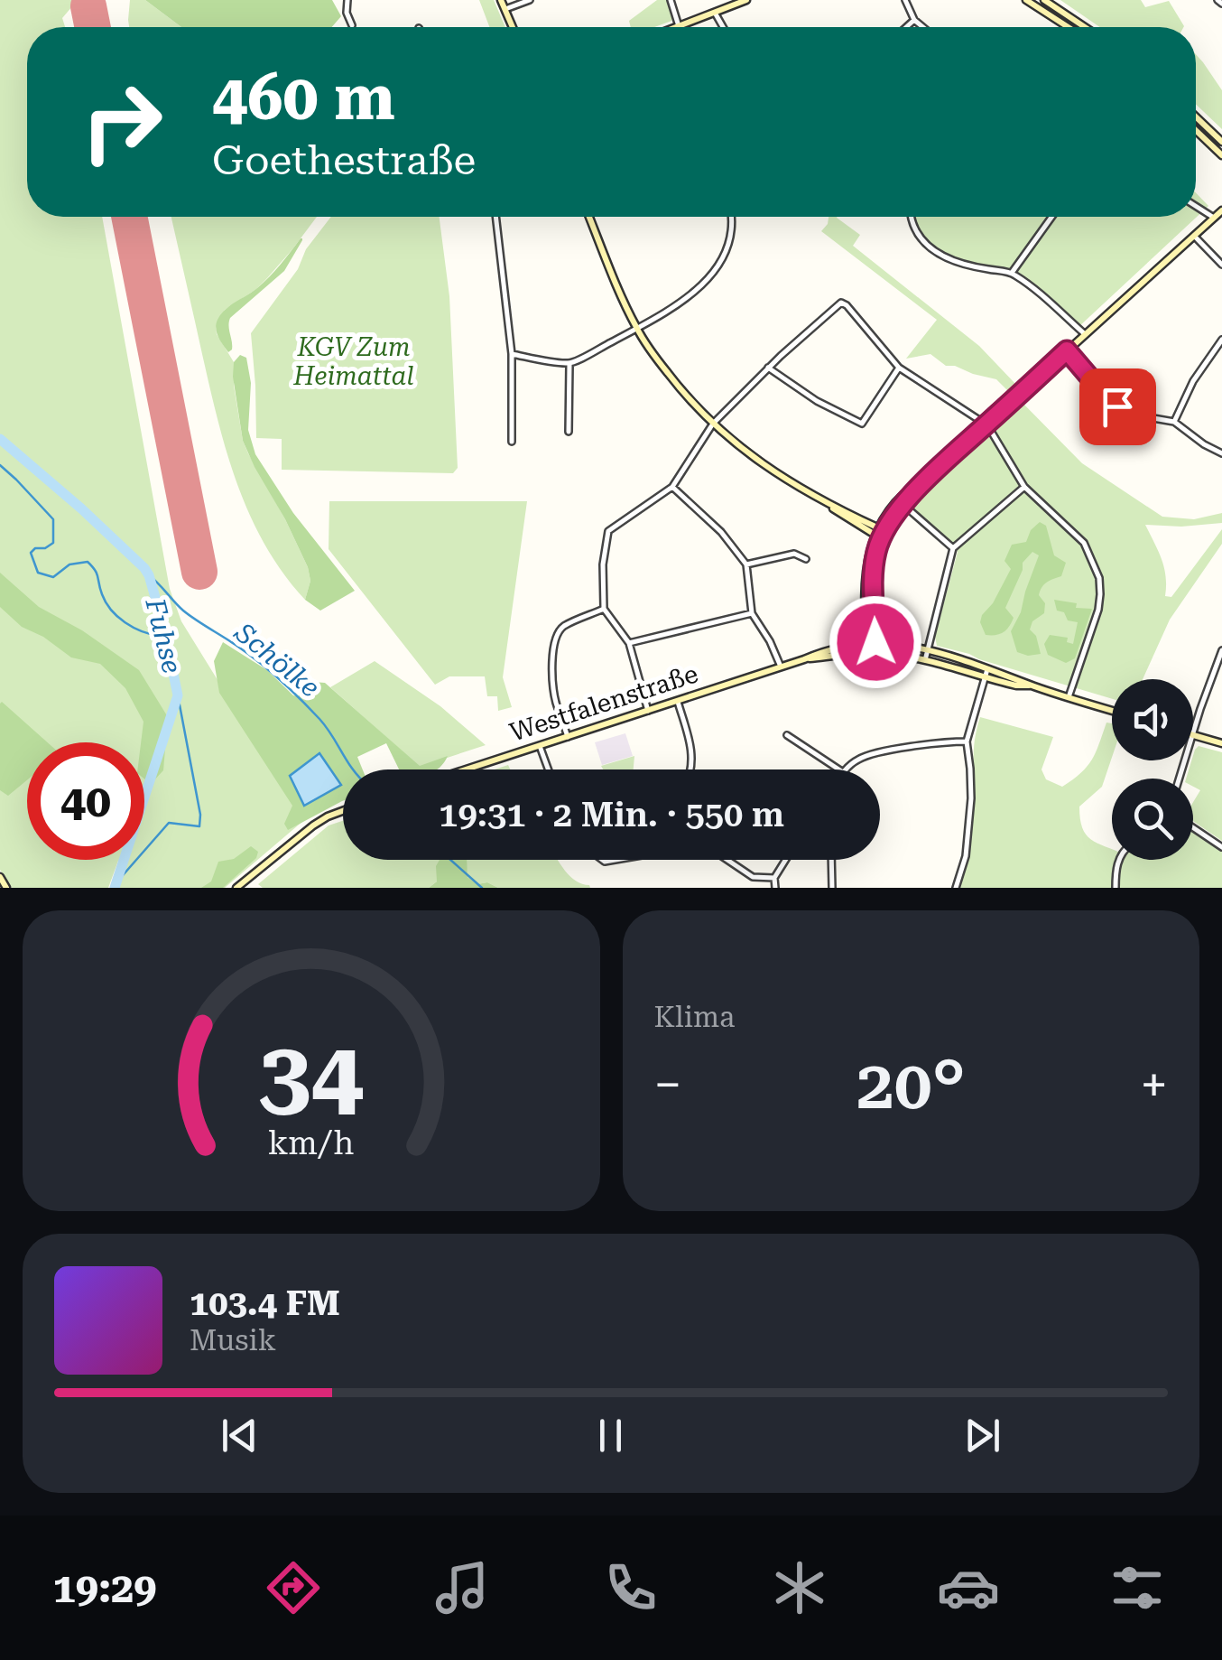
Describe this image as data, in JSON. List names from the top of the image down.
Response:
{
  "streets": {
    "street": ["Westfalenstraße"]
  },
  "water": ["Fuhse", "Schölke"],
  "parks": ["KGV Zum Heimattal"],
  "page": {
    "turn": ["460 m", "Goethestraße"],
    "limit": "40",
    "trip": "19:31 · 2 Min. · 550 m",
    "tile": "Klima",
    "heat": ["−", "20°", "+"],
    "song": ["103.4 FM", "Musik"],
    "tabs": "19:29",
    "gauge": ["34", "km/h"]
  }
}
